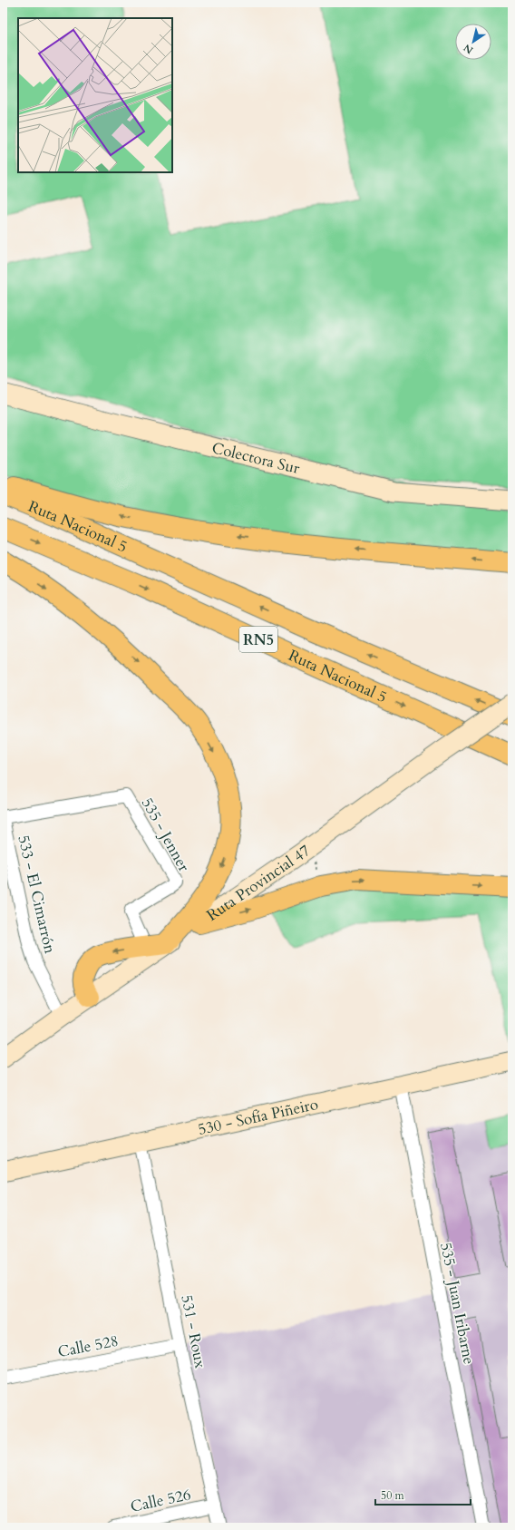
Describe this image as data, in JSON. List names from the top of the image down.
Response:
{
  "streets": {
    "highway": ["Ruta Nacional 5", "RN5"],
    "street": [
      "Colectora Sur",
      "535 - Jenner",
      "Ruta Provincial 47",
      "533 - El Cimarrón",
      "530 - Sofía Piñeiro",
      "535 - Juan Iribarne",
      "531 - Roux",
      "Calle 528",
      "Calle 526"
    ]
  },
  "crossings": [
    ["535 - Jenner", "533 - El Cimarrón"],
    ["Ruta Provincial 47", "533 - El Cimarrón"],
    ["530 - Sofía Piñeiro", "535 - Juan Iribarne"],
    ["530 - Sofía Piñeiro", "531 - Roux"],
    ["531 - Roux", "Calle 528"],
    ["531 - Roux", "Calle 526"]
  ],
  "scale_bar": "50 m",
  "north": "bottom left"
}
